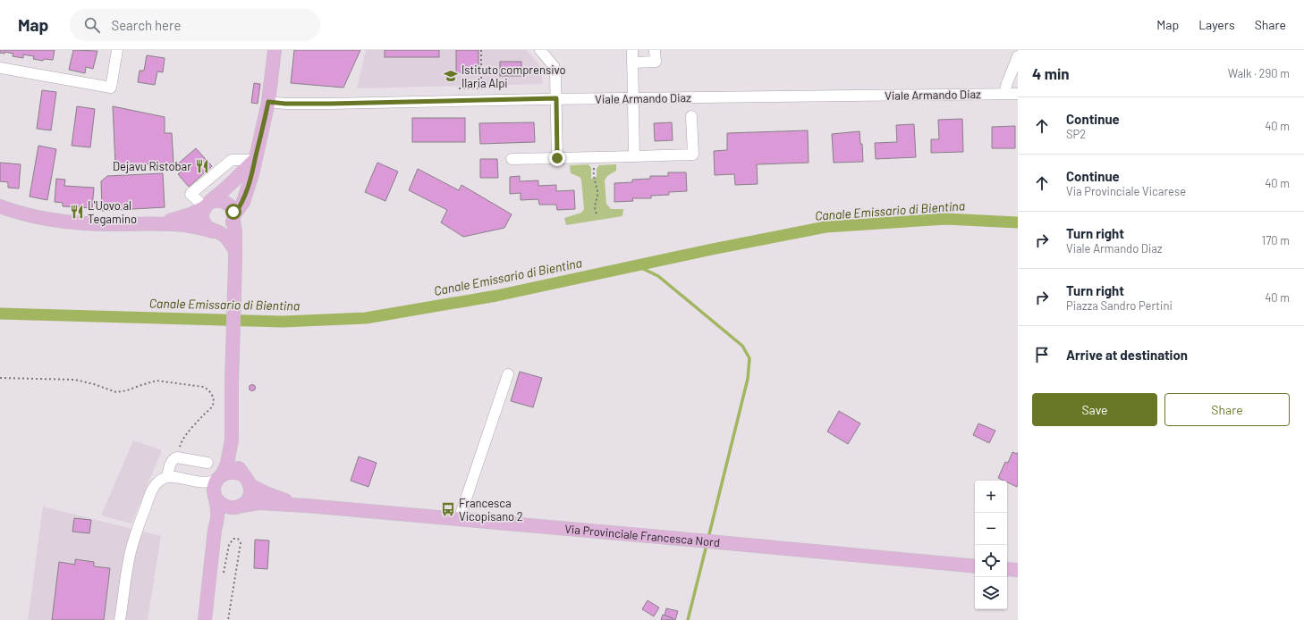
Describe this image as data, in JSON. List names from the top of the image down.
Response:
{
  "streets": {
    "main road": ["Via Provinciale Francesca Nord"],
    "street": ["Viale Armando Diaz"]
  },
  "water": ["Canale Emissario di Bientina"],
  "places": {
    "school or university": ["Istituto comprensivo Ilaria Alpi"],
    "restaurant": ["Dejavu Ristobar", "L'Uovo al Tegamino"],
    "bus stop": ["Francesca Vicopisano 2"]
  },
  "page": {
    "header": "Map",
    "search": "Search here",
    "nav": ["Map", "Layers", "Share"],
    "heading": ["4 min", "Walk · 290 m"],
    "list": [
      ["Continue", "SP2", "40 m"],
      ["Continue", "Via Provinciale Vicarese", "40 m"],
      ["Turn right", "Viale Armando Diaz", "170 m"],
      ["Turn right", "Piazza Sandro Pertini", "40 m"],
      "Arrive at destination"
    ],
    "buttons": ["Save", "Share"],
    "map_buttons": ["+", "−"]
  }
}
